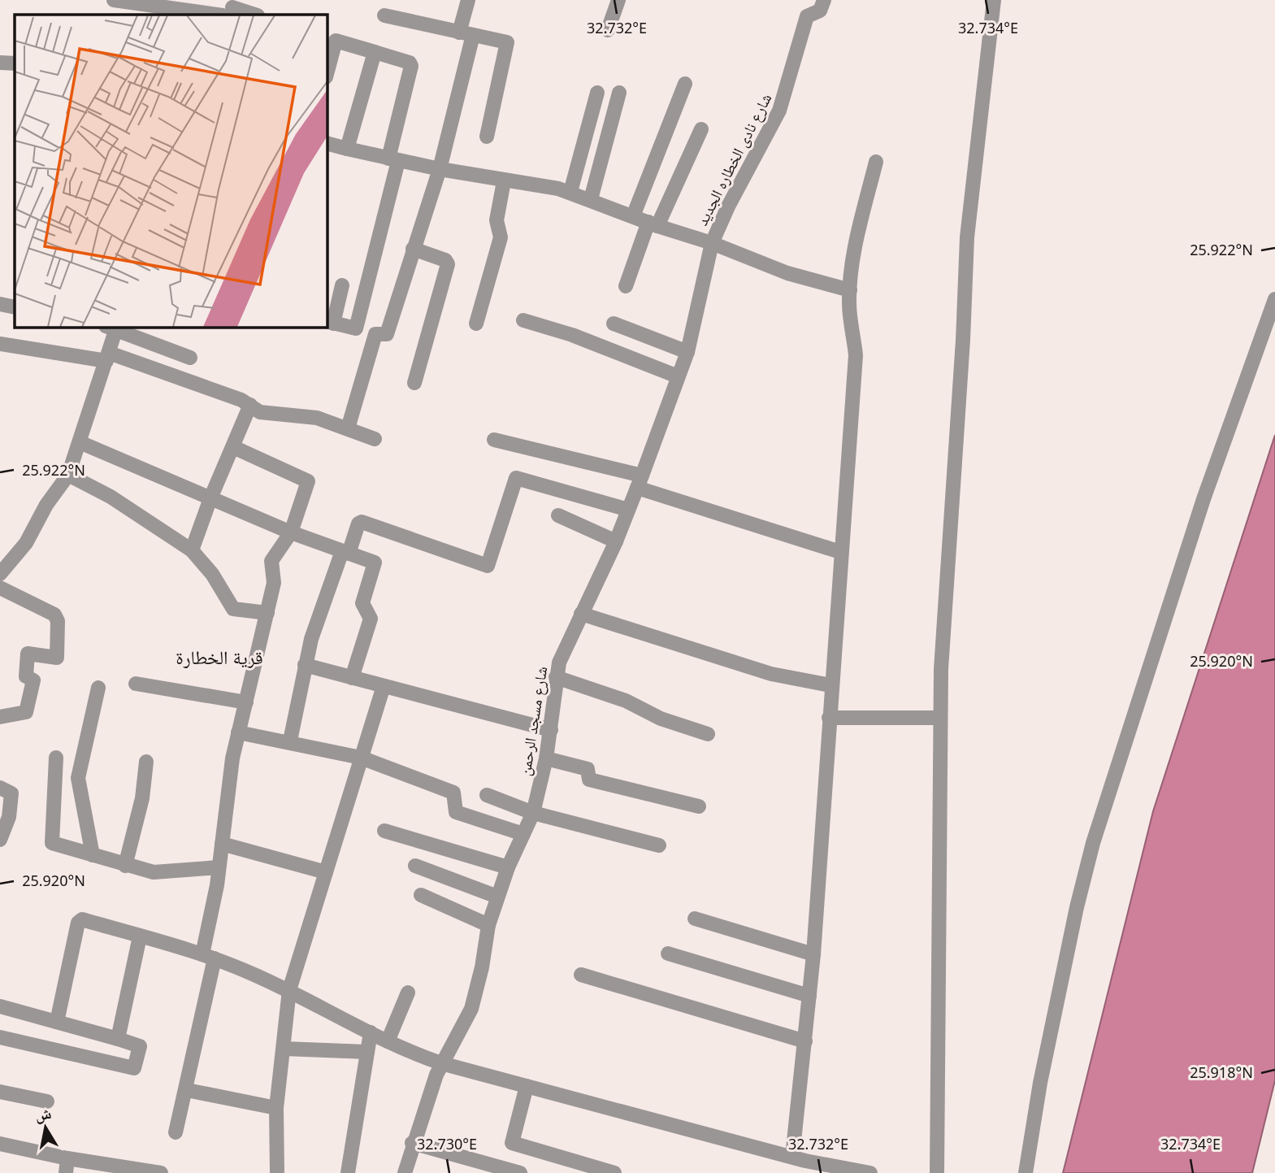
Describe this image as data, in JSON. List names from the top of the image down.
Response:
{
  "streets": {
    "street": ["شارع نادى الخطاره الجديد", "شارع مسجد الرحمن"]
  },
  "crossings": [
    ["شارع نادى الخطاره الجديد", "شارع مسجد الرحمن"]
  ],
  "districts": ["قرية الخطارة"],
  "north": "top",
  "coordinates": [
    "32.732°E",
    "32.734°E",
    "25.922°N",
    "25.920°N",
    "25.918°N",
    "32.730°E"
  ]
}
